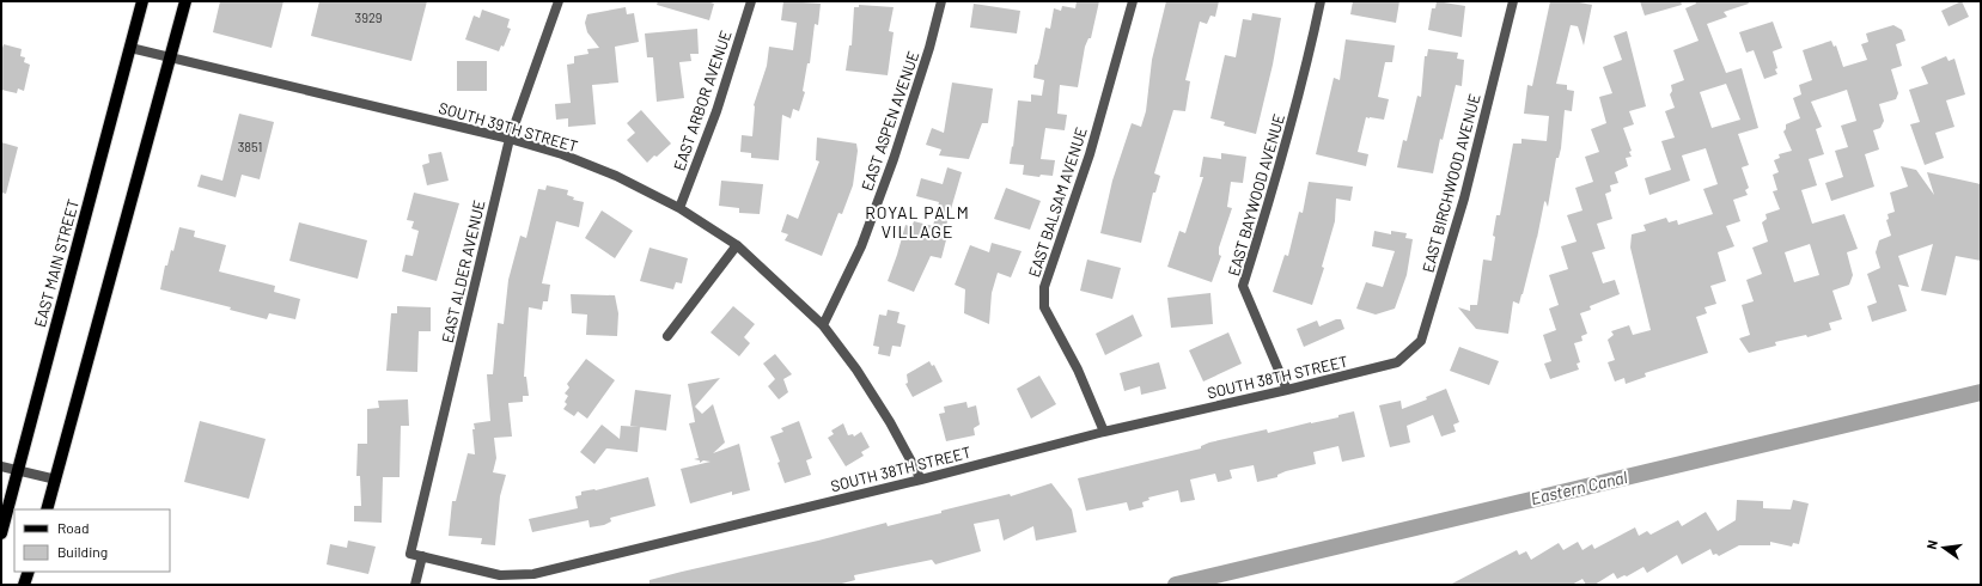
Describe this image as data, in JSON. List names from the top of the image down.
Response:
{
  "streets": {
    "main road": ["EAST MAIN STREET"],
    "street": [
      "EAST ARBOR AVENUE",
      "EAST ASPEN AVENUE",
      "SOUTH 39TH STREET",
      "EAST BIRCHWOOD AVENUE",
      "EAST BAYWOOD AVENUE",
      "EAST BALSAM AVENUE",
      "EAST ALDER AVENUE",
      "SOUTH 38TH STREET"
    ]
  },
  "crossings": [
    ["EAST ARBOR AVENUE", "SOUTH 39TH STREET"],
    ["EAST ASPEN AVENUE", "SOUTH 39TH STREET"],
    ["SOUTH 39TH STREET", "EAST MAIN STREET"],
    ["SOUTH 39TH STREET", "EAST ALDER AVENUE"],
    ["SOUTH 39TH STREET", "SOUTH 38TH STREET"],
    ["EAST BIRCHWOOD AVENUE", "SOUTH 38TH STREET"],
    ["EAST BAYWOOD AVENUE", "SOUTH 38TH STREET"],
    ["EAST BALSAM AVENUE", "SOUTH 38TH STREET"],
    ["EAST ALDER AVENUE", "SOUTH 38TH STREET"]
  ],
  "districts": ["ROYAL PALM VILLAGE"],
  "water": ["Eastern Canal"],
  "house_numbers": ["3929", "3851"],
  "legend": ["Road", "Building"],
  "north": "left"
}
